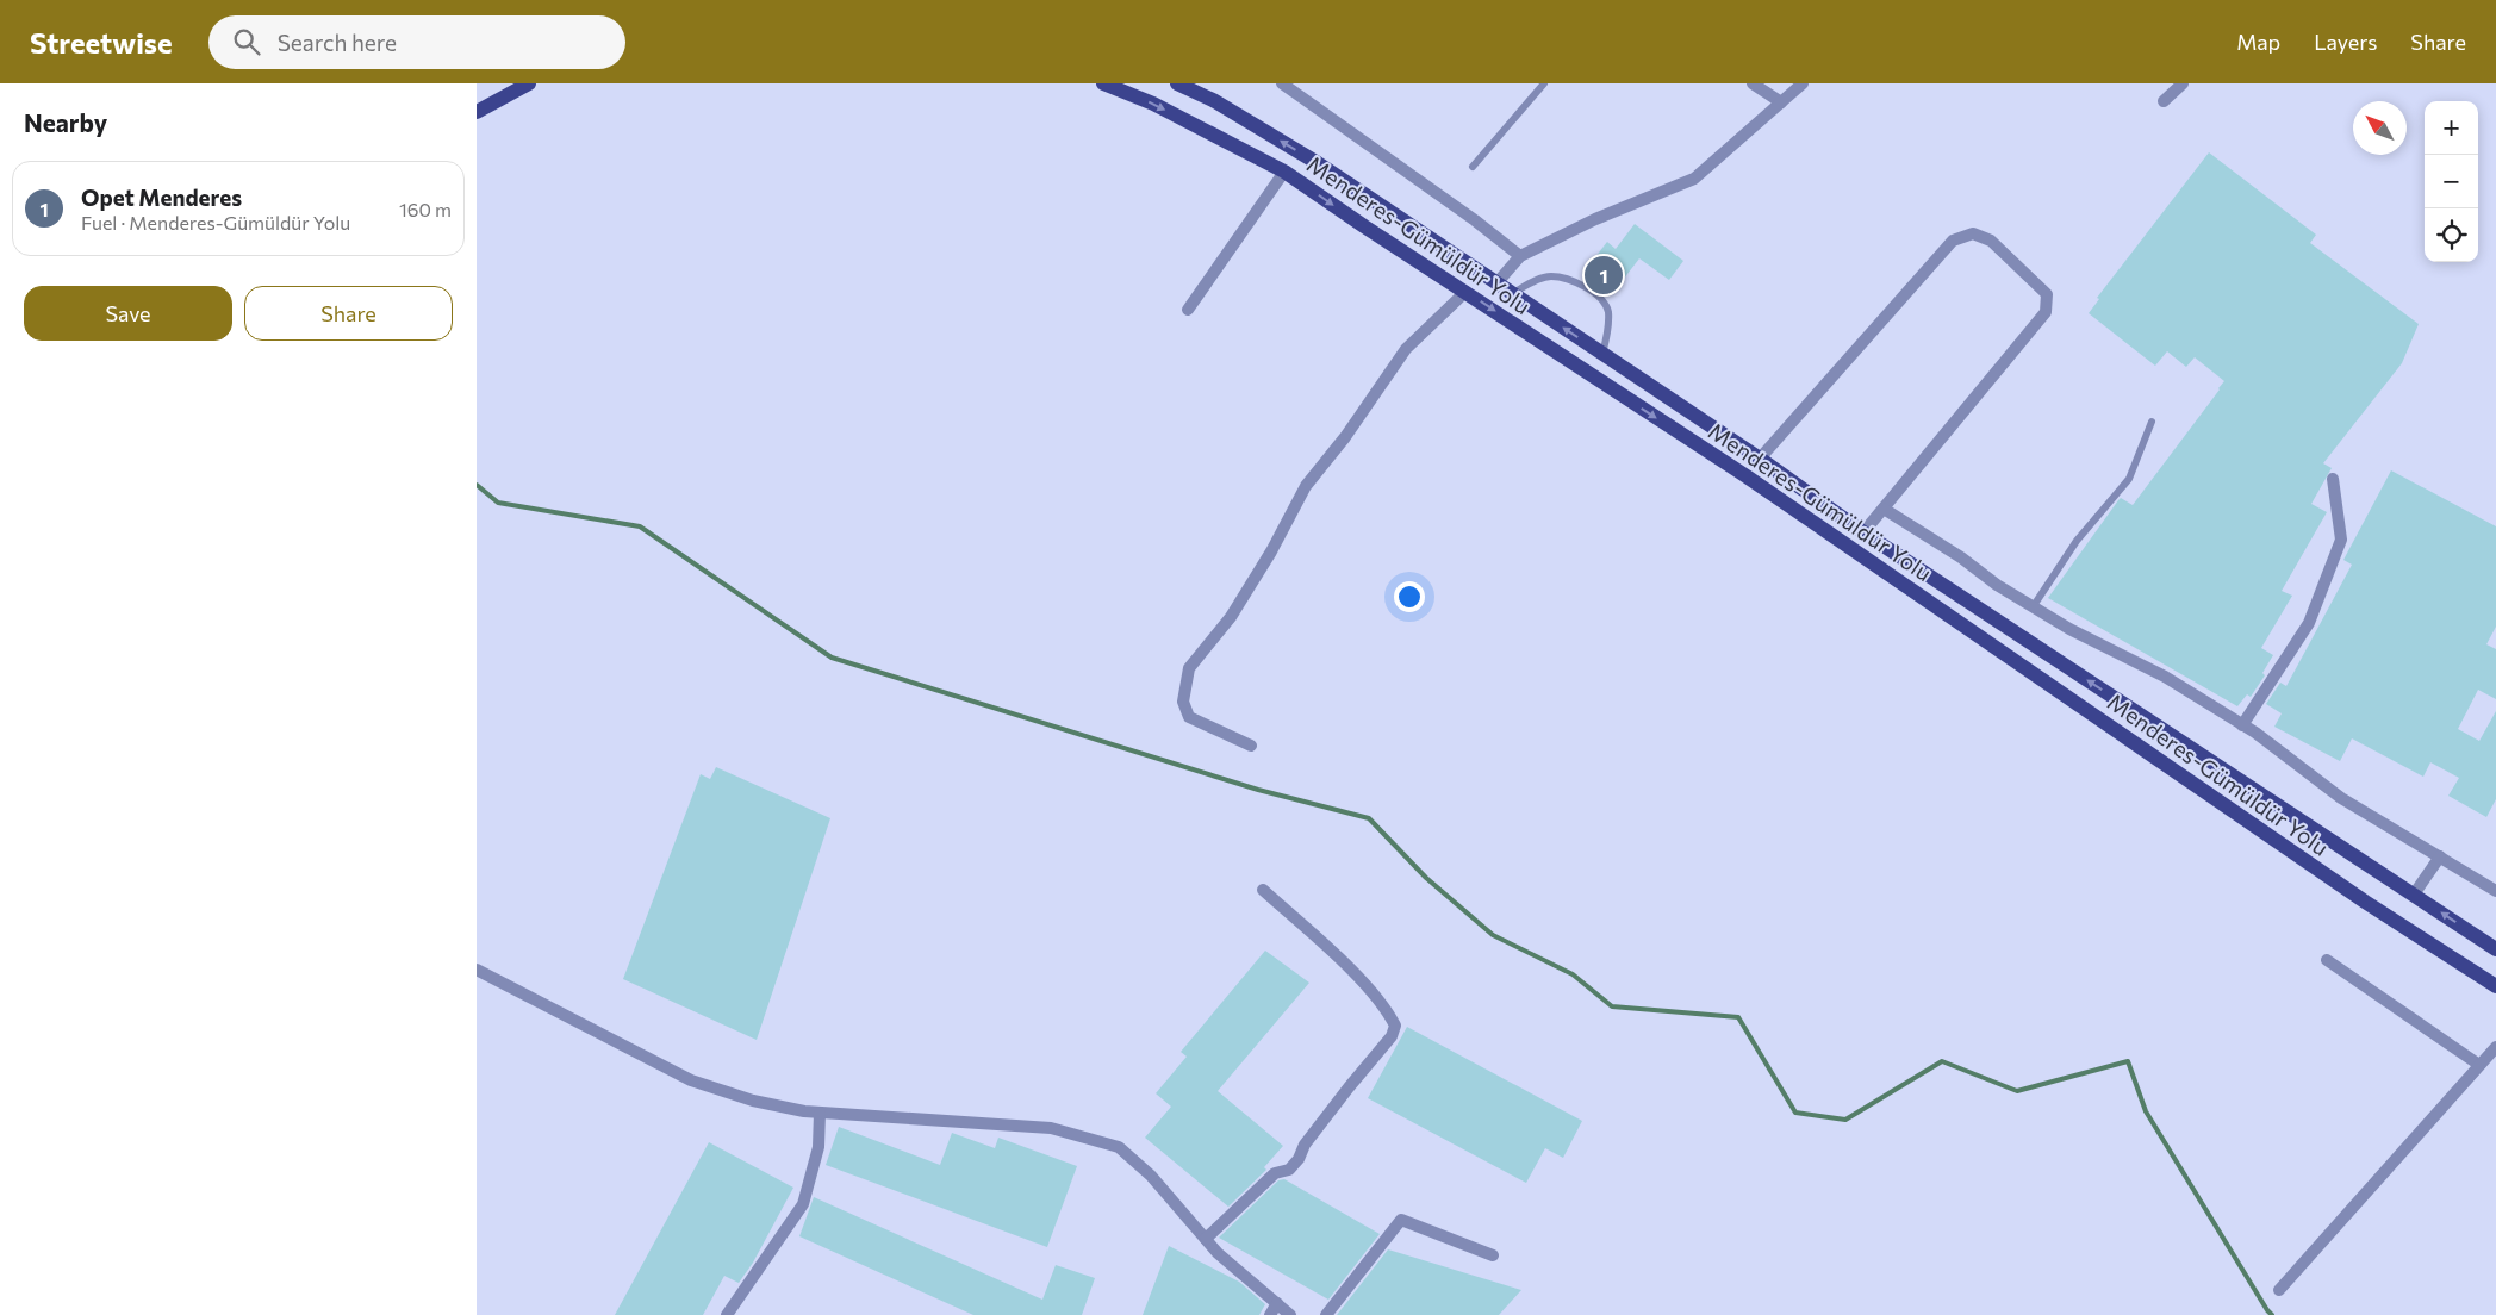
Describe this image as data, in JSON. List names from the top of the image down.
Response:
{
  "streets": {
    "main road": ["Menderes-Gümüldür Yolu"]
  },
  "north": "top left",
  "page": {
    "header": "Streetwise",
    "search": "Search here",
    "nav": ["Map", "Layers", "Share"],
    "heading": "Nearby",
    "map_buttons": ["+", "−"],
    "list": [
      {
        "mark": "1",
        "name": "Opet Menderes",
        "note": "Fuel · Menderes-Gümüldür Yolu",
        "value": "160 m"
      }
    ],
    "pins": "1",
    "buttons": ["Save", "Share"]
  }
}
